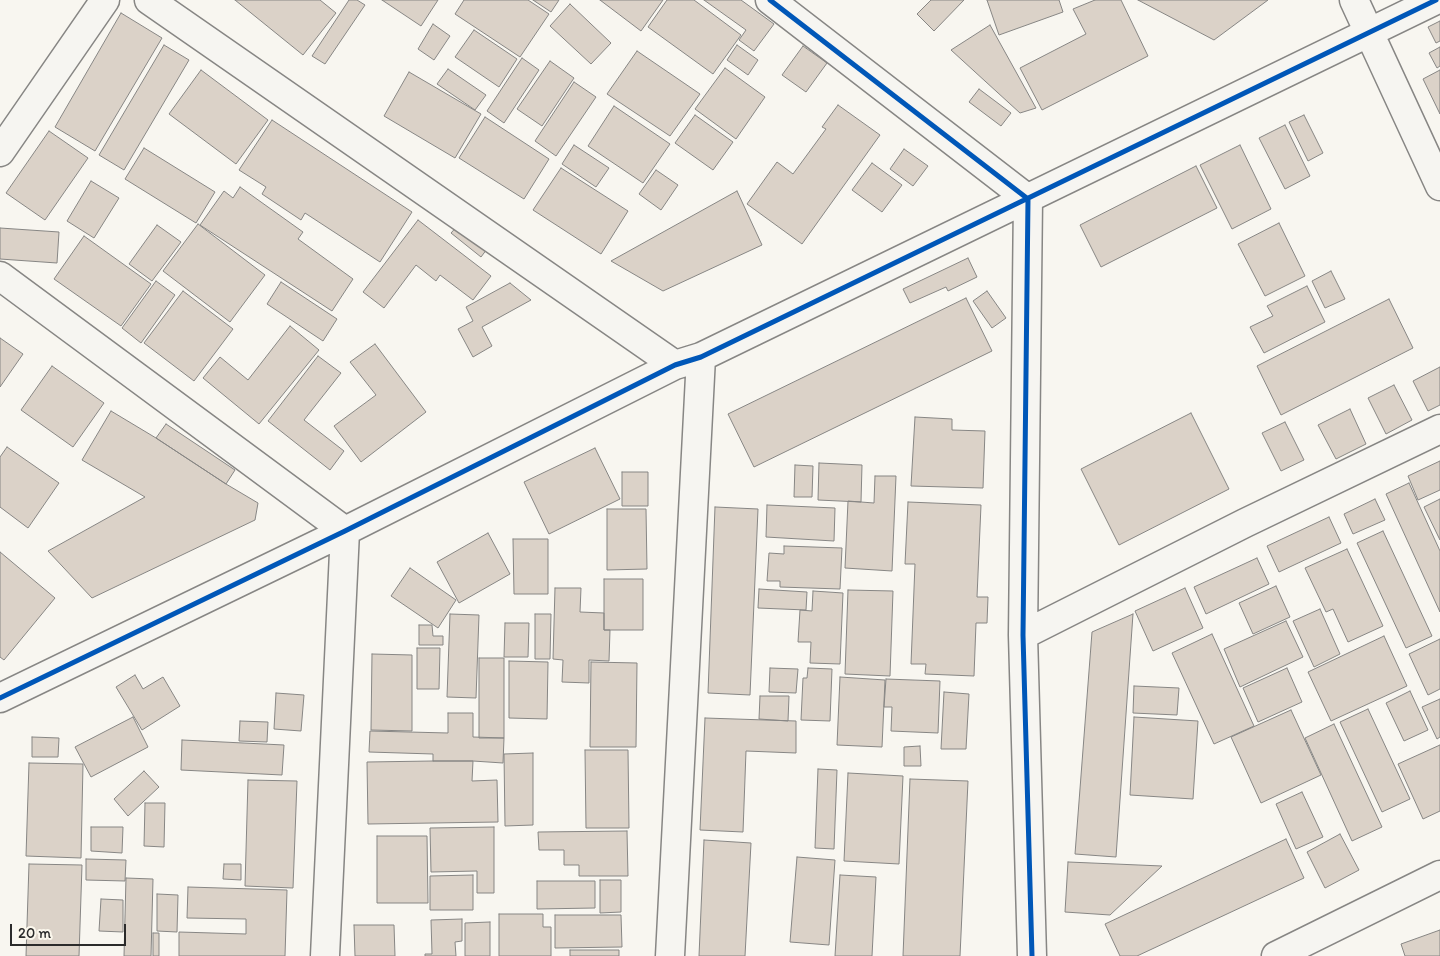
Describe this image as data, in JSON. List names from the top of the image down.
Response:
{
  "scale_bar": "20 m"
}
